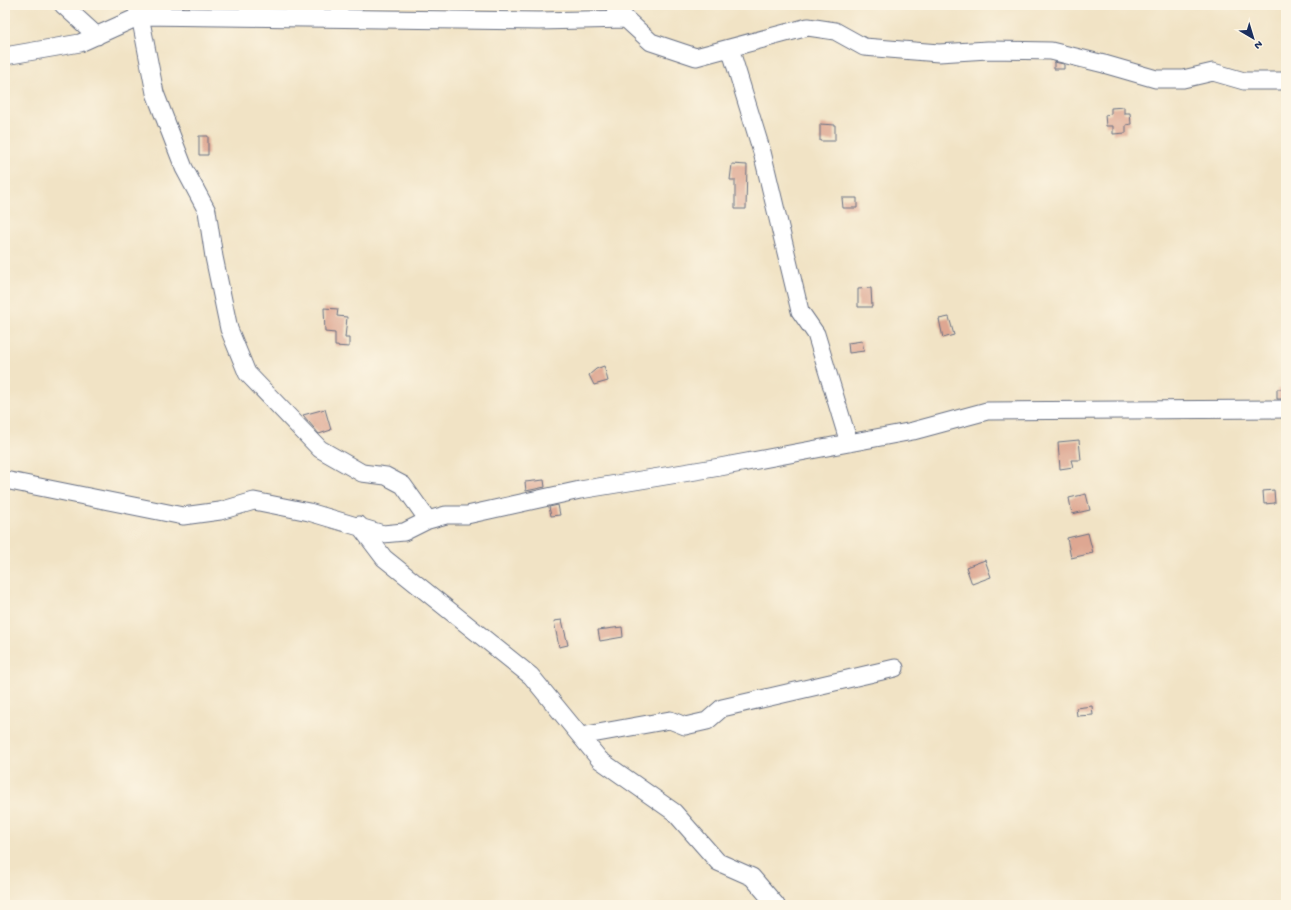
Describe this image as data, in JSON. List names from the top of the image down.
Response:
{
  "north": "bottom right"
}
